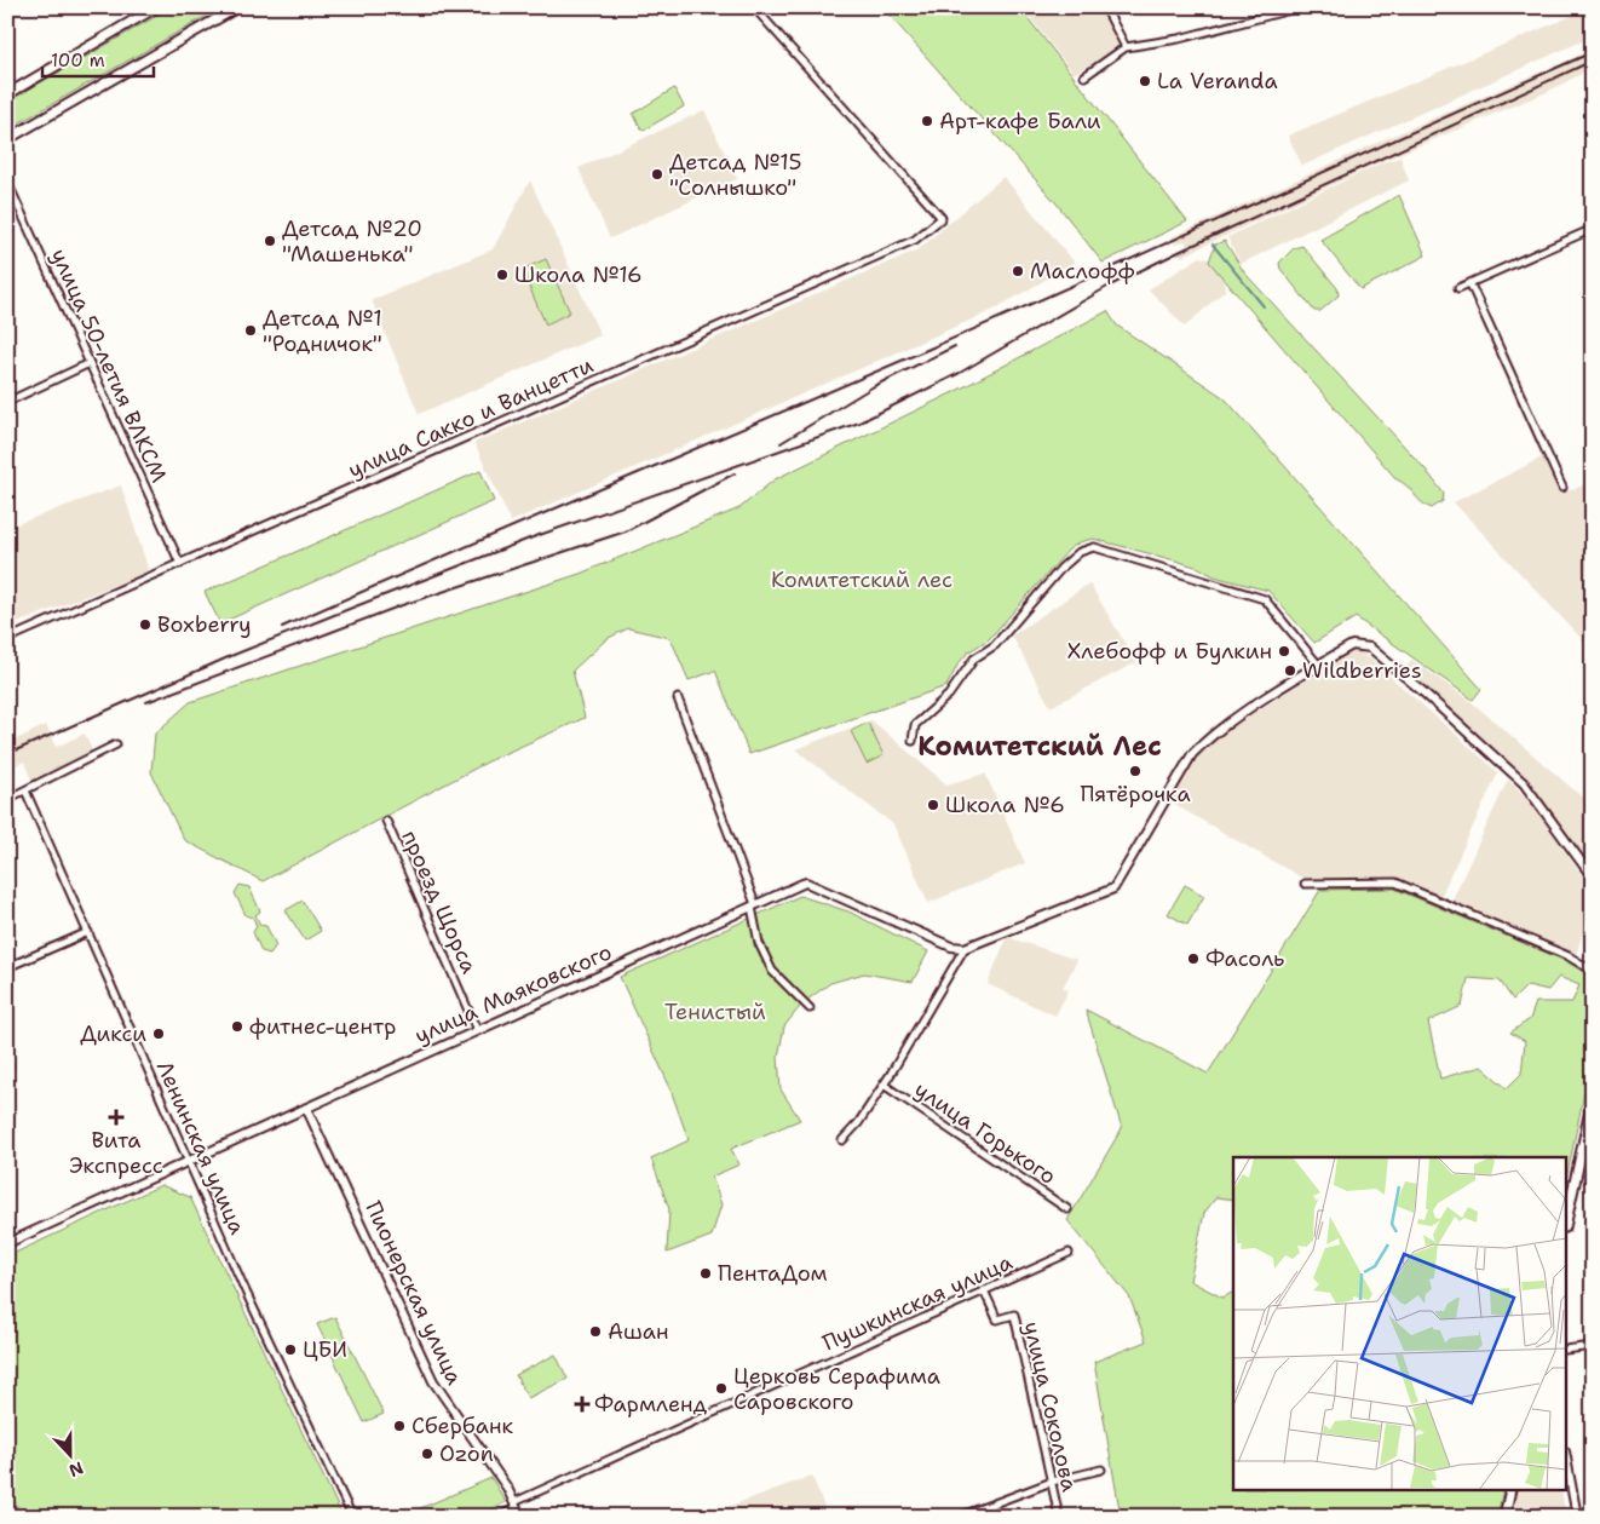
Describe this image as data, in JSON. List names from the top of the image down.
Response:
{
  "streets": {
    "street": [
      "улица 50-летия ВЛКСМ",
      "улица Сакко и Ванцетти",
      "проезд Щорса",
      "улица Маяковского",
      "улица Горького",
      "Ленинская улица",
      "Пионерская улица",
      "Пушкинская улица",
      "улица Соколова"
    ]
  },
  "crossings": [
    ["улица 50-летия ВЛКСМ", "улица Сакко и Ванцетти"],
    ["проезд Щорса", "улица Маяковского"],
    ["улица Маяковского", "Ленинская улица"],
    ["улица Маяковского", "Пионерская улица"],
    ["Пионерская улица", "Пушкинская улица"],
    ["Пушкинская улица", "улица Соколова"]
  ],
  "districts": ["Комитетский Лес"],
  "parks": ["Комитетский лес", "Тенистый"],
  "places": {
    "other": [
      "La Veranda",
      "Арт-кафе Бали",
      "Детсад №15 \"Солнышко\"",
      "Детсад №20 \"Машенька\"",
      "Маслофф",
      "Школа №16",
      "Детсад №1 \"Родничок\"",
      "Boxberry",
      "Хлебофф и Булкин",
      "Wildberries",
      "Пятёрочка",
      "Школа №6",
      "Фасоль",
      "фитнес-центр",
      "Дикси",
      "ПентаДом",
      "Ашан",
      "ЦБИ",
      "Церковь Серафима Саровского",
      "Сбербанк",
      "Ozon"
    ],
    "health": ["Вита Экспресс", "Фармленд"]
  },
  "scale_bar": "100 m",
  "north": "bottom"
}
